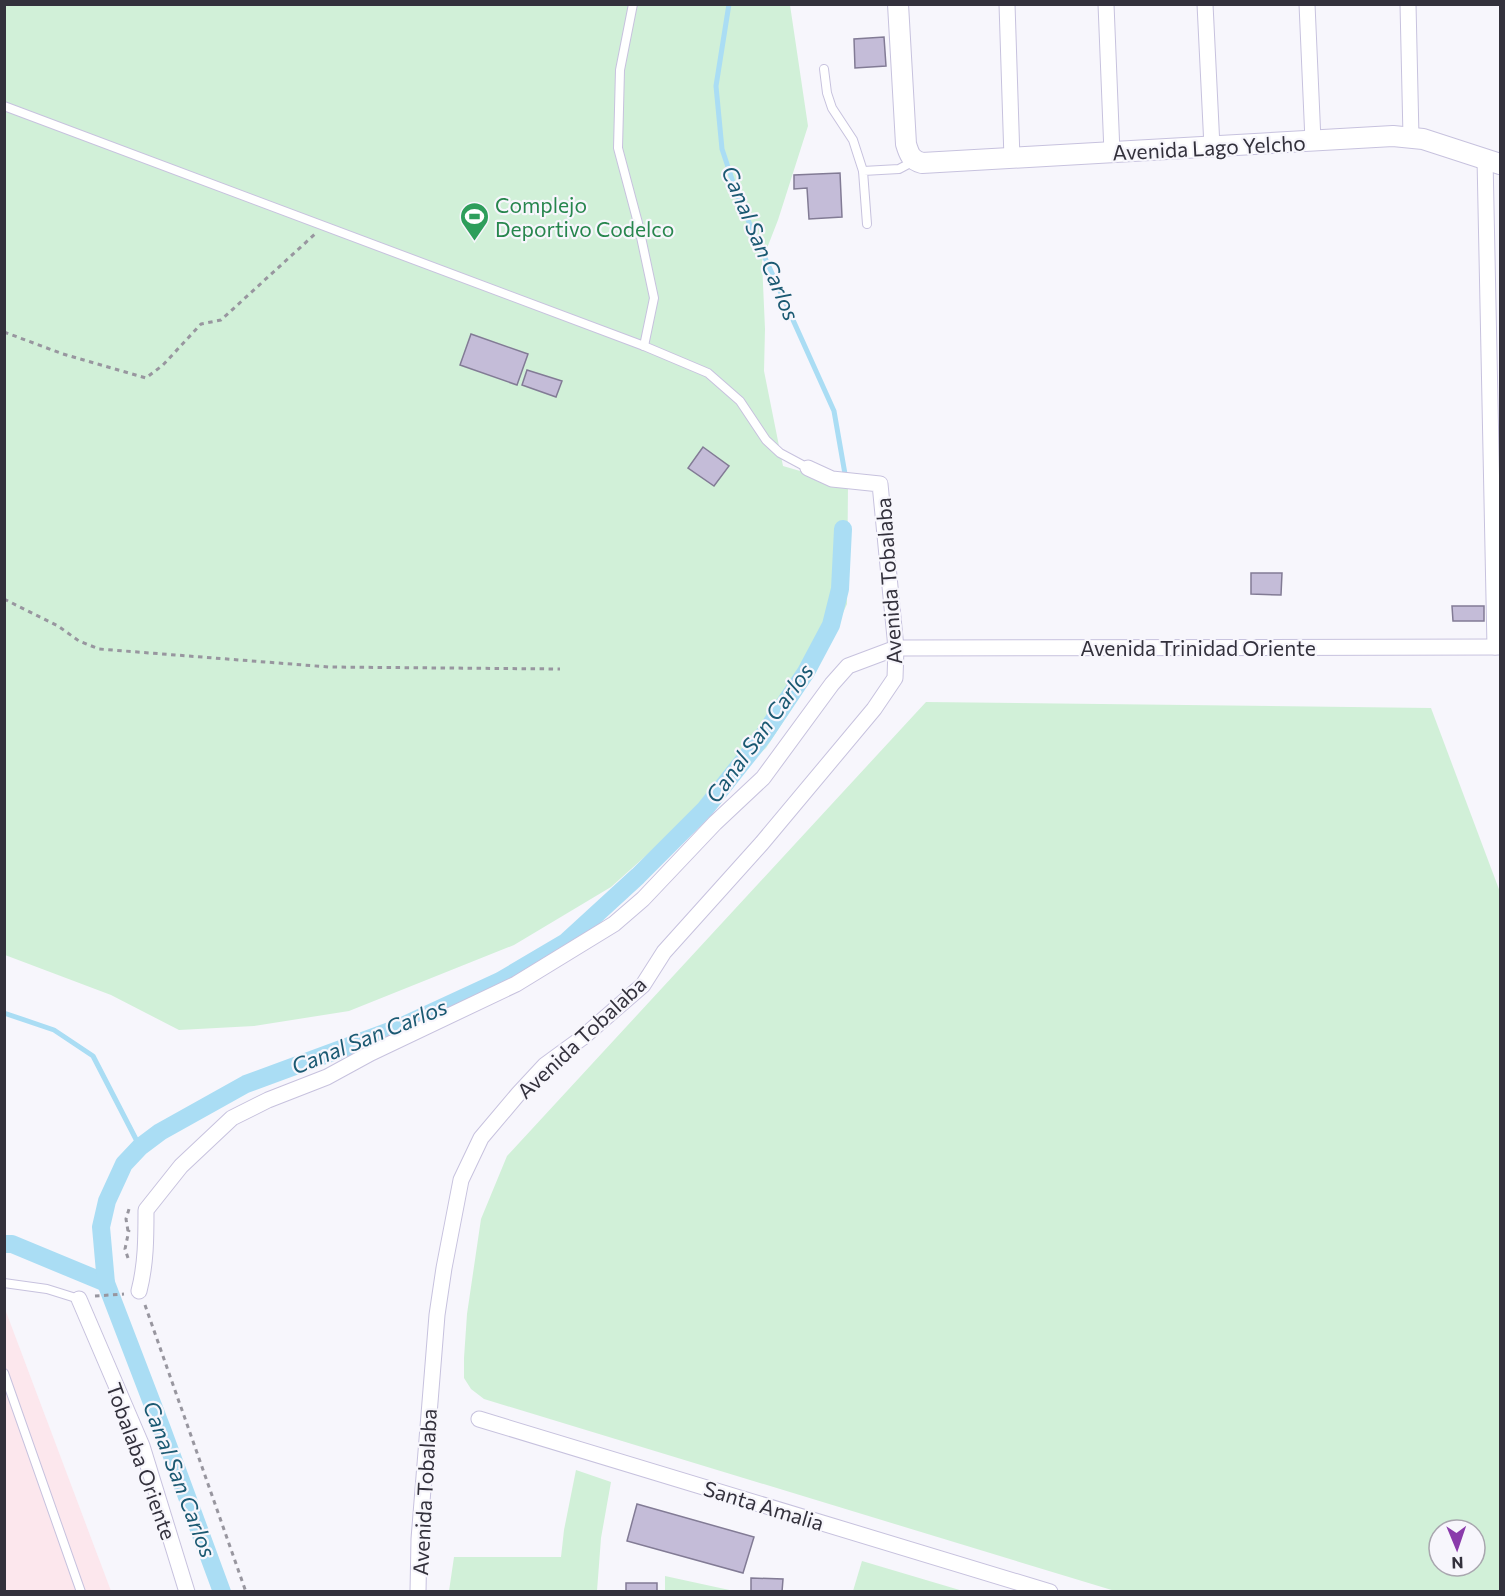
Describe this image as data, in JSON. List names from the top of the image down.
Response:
{
  "streets": {
    "street": [
      "Avenida Lago Yelcho",
      "Avenida Tobalaba",
      "Avenida Trinidad Oriente",
      "Tobalaba Oriente",
      "Santa Amalia"
    ]
  },
  "crossings": [
    ["Avenida Tobalaba", "Avenida Trinidad Oriente"]
  ],
  "water": ["Canal San Carlos"],
  "places": {
    "sports": ["Complejo Deportivo Codelco"]
  },
  "north": "bottom"
}
